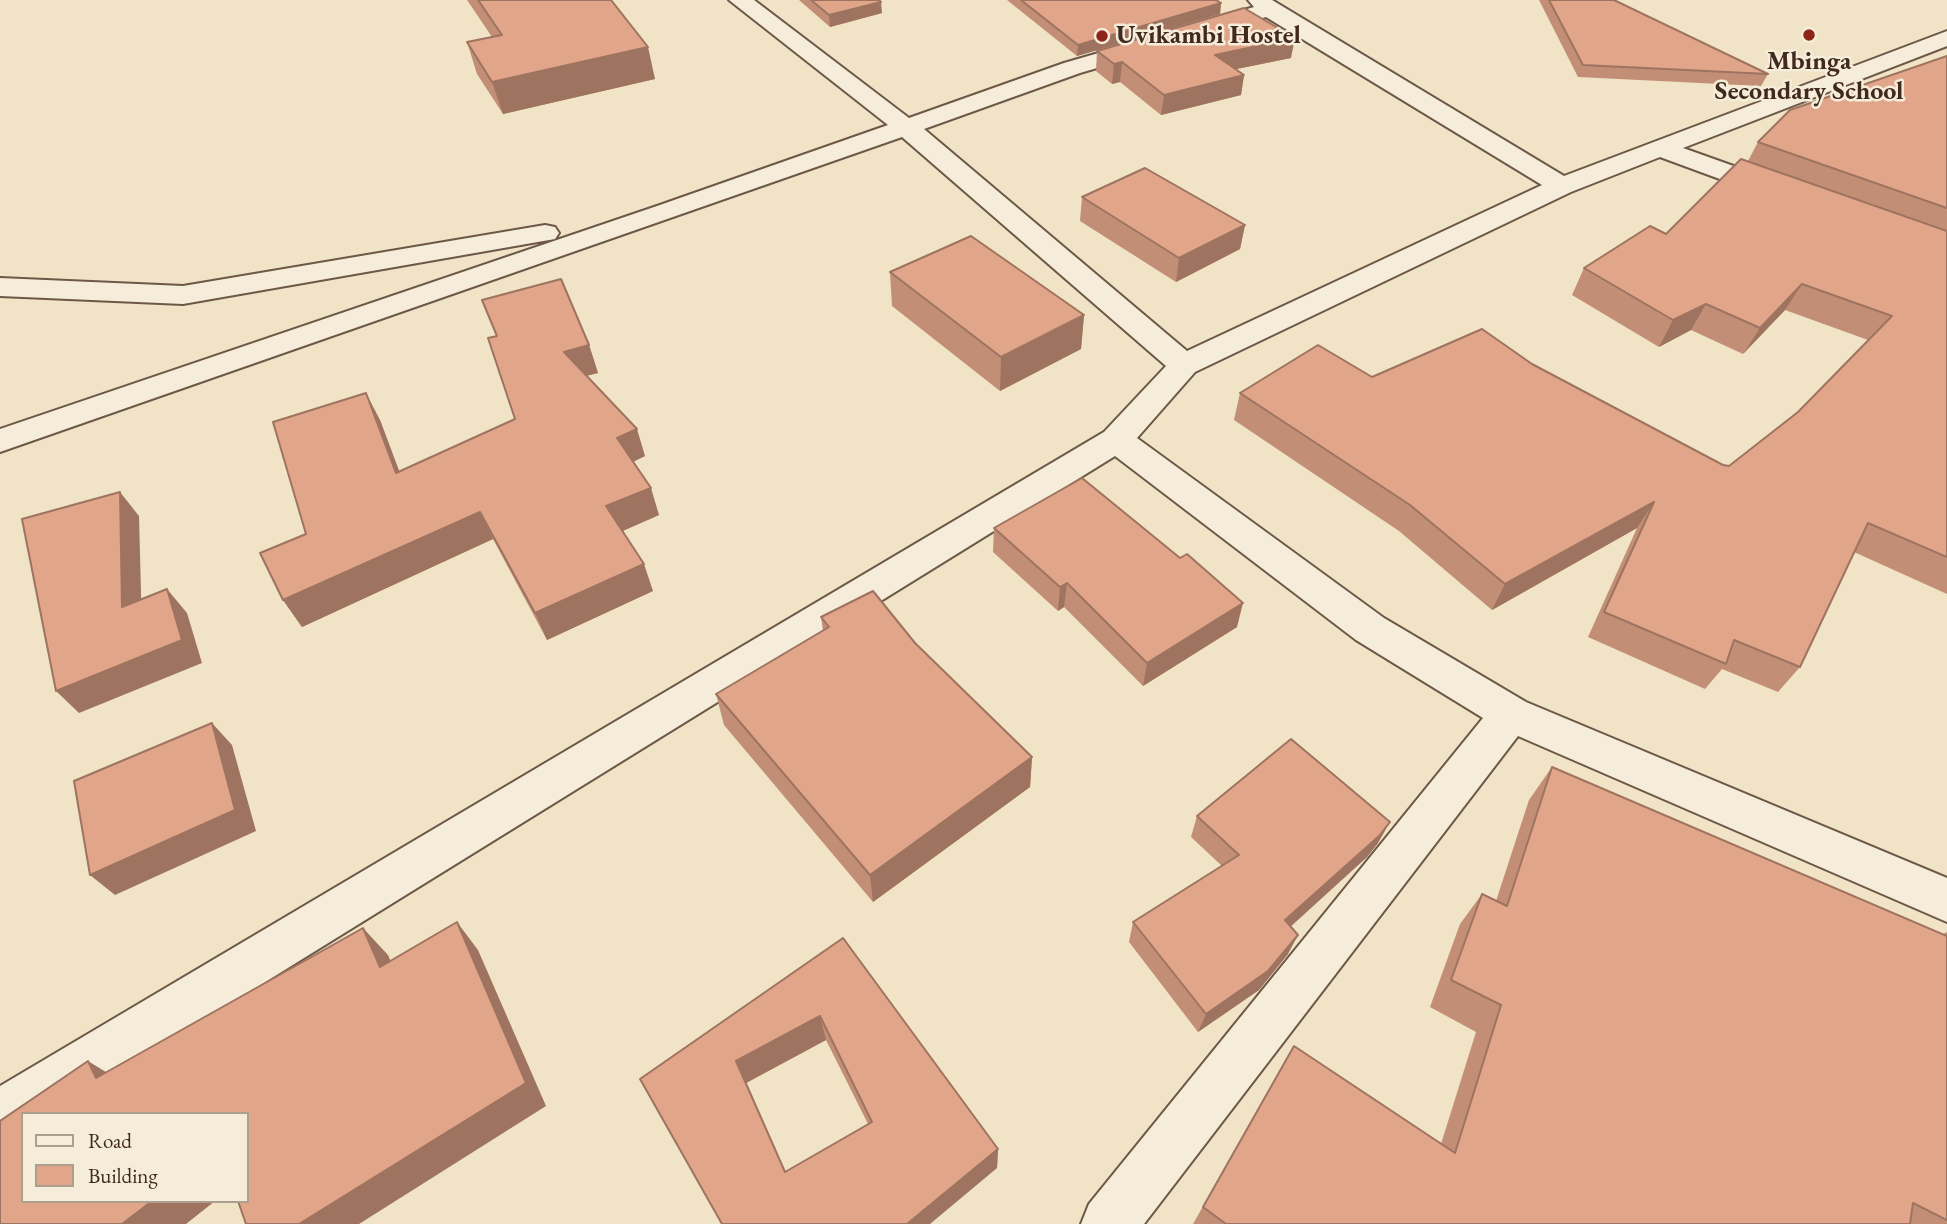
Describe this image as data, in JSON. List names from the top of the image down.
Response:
{
  "places": ["Mbinga Secondary School", "Uvikambi Hostel"],
  "legend": ["Road", "Building"]
}
